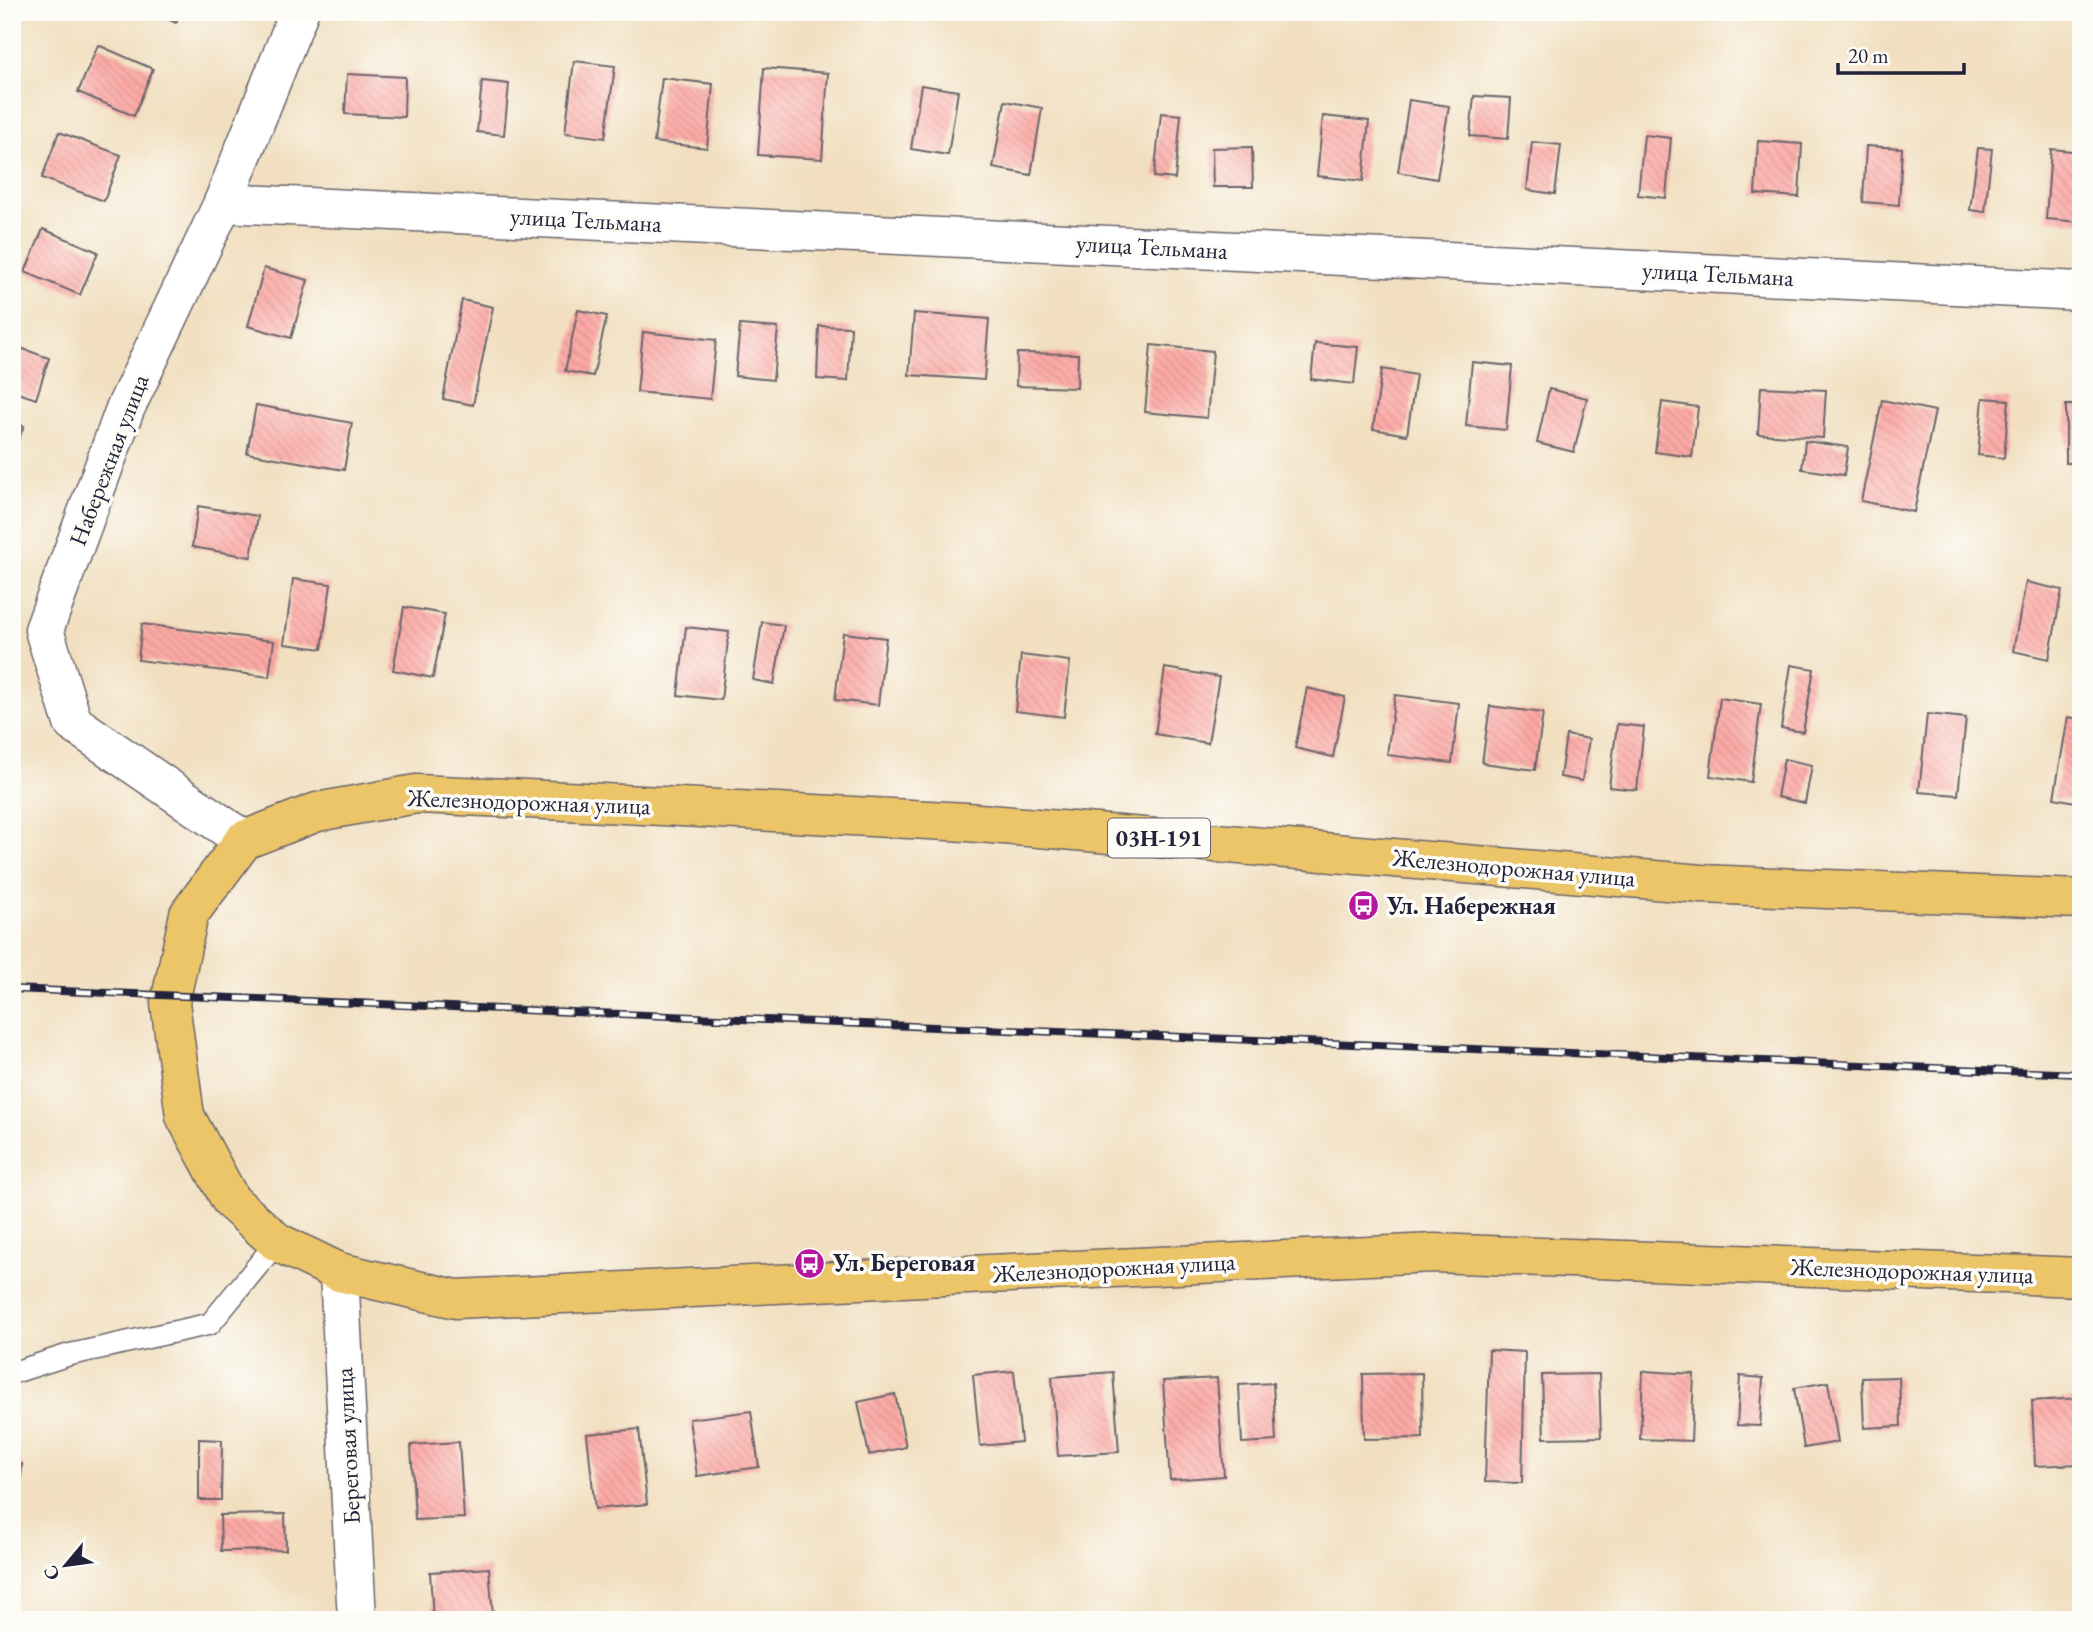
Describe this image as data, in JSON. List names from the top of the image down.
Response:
{
  "streets": {
    "main road": ["Железнодорожная улица", "03Н-191"],
    "street": ["улица Тельмана", "Набережная улица", "Береговая улица"]
  },
  "crossings": [
    ["улица Тельмана", "Набережная улица"],
    ["Набережная улица", "Железнодорожная улица"],
    ["Железнодорожная улица", "Береговая улица"]
  ],
  "places": {
    "bus stop": ["Ул. Набережная", "Ул. Береговая"]
  },
  "scale_bar": "20 m",
  "north": "bottom left"
}
